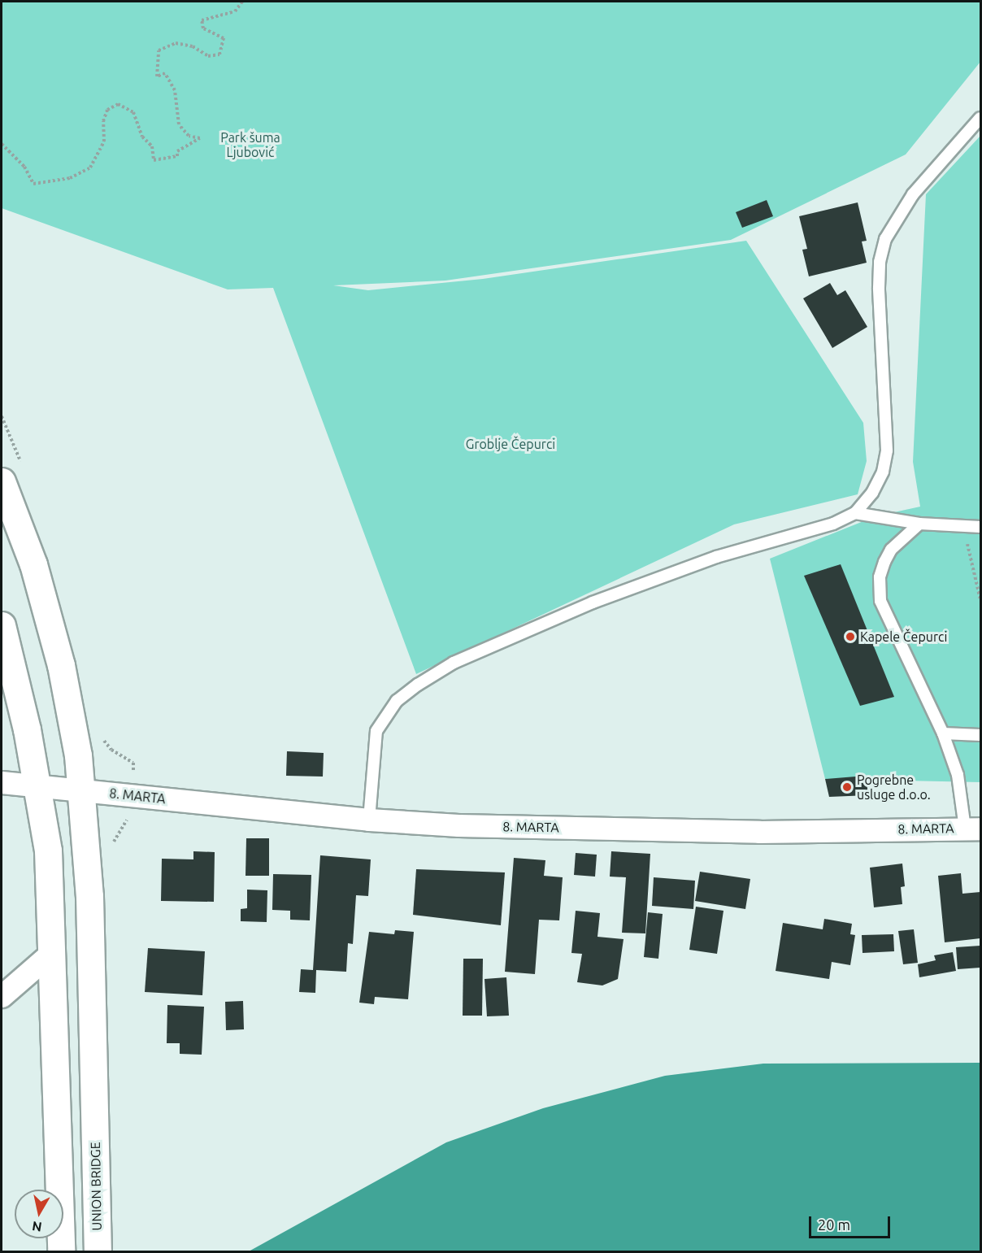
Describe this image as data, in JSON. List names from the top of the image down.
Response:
{
  "streets": {
    "main road": ["UNION BRIDGE"],
    "street": ["8. MARTA"]
  },
  "crossings": [
    ["8. MARTA", "UNION BRIDGE"]
  ],
  "parks": ["Park šuma Ljubović", "Groblje Čepurci"],
  "places": ["Kapele Čepurci", "Pogrebne usluge d.o.o."],
  "scale_bar": "20 m",
  "north": "bottom"
}
